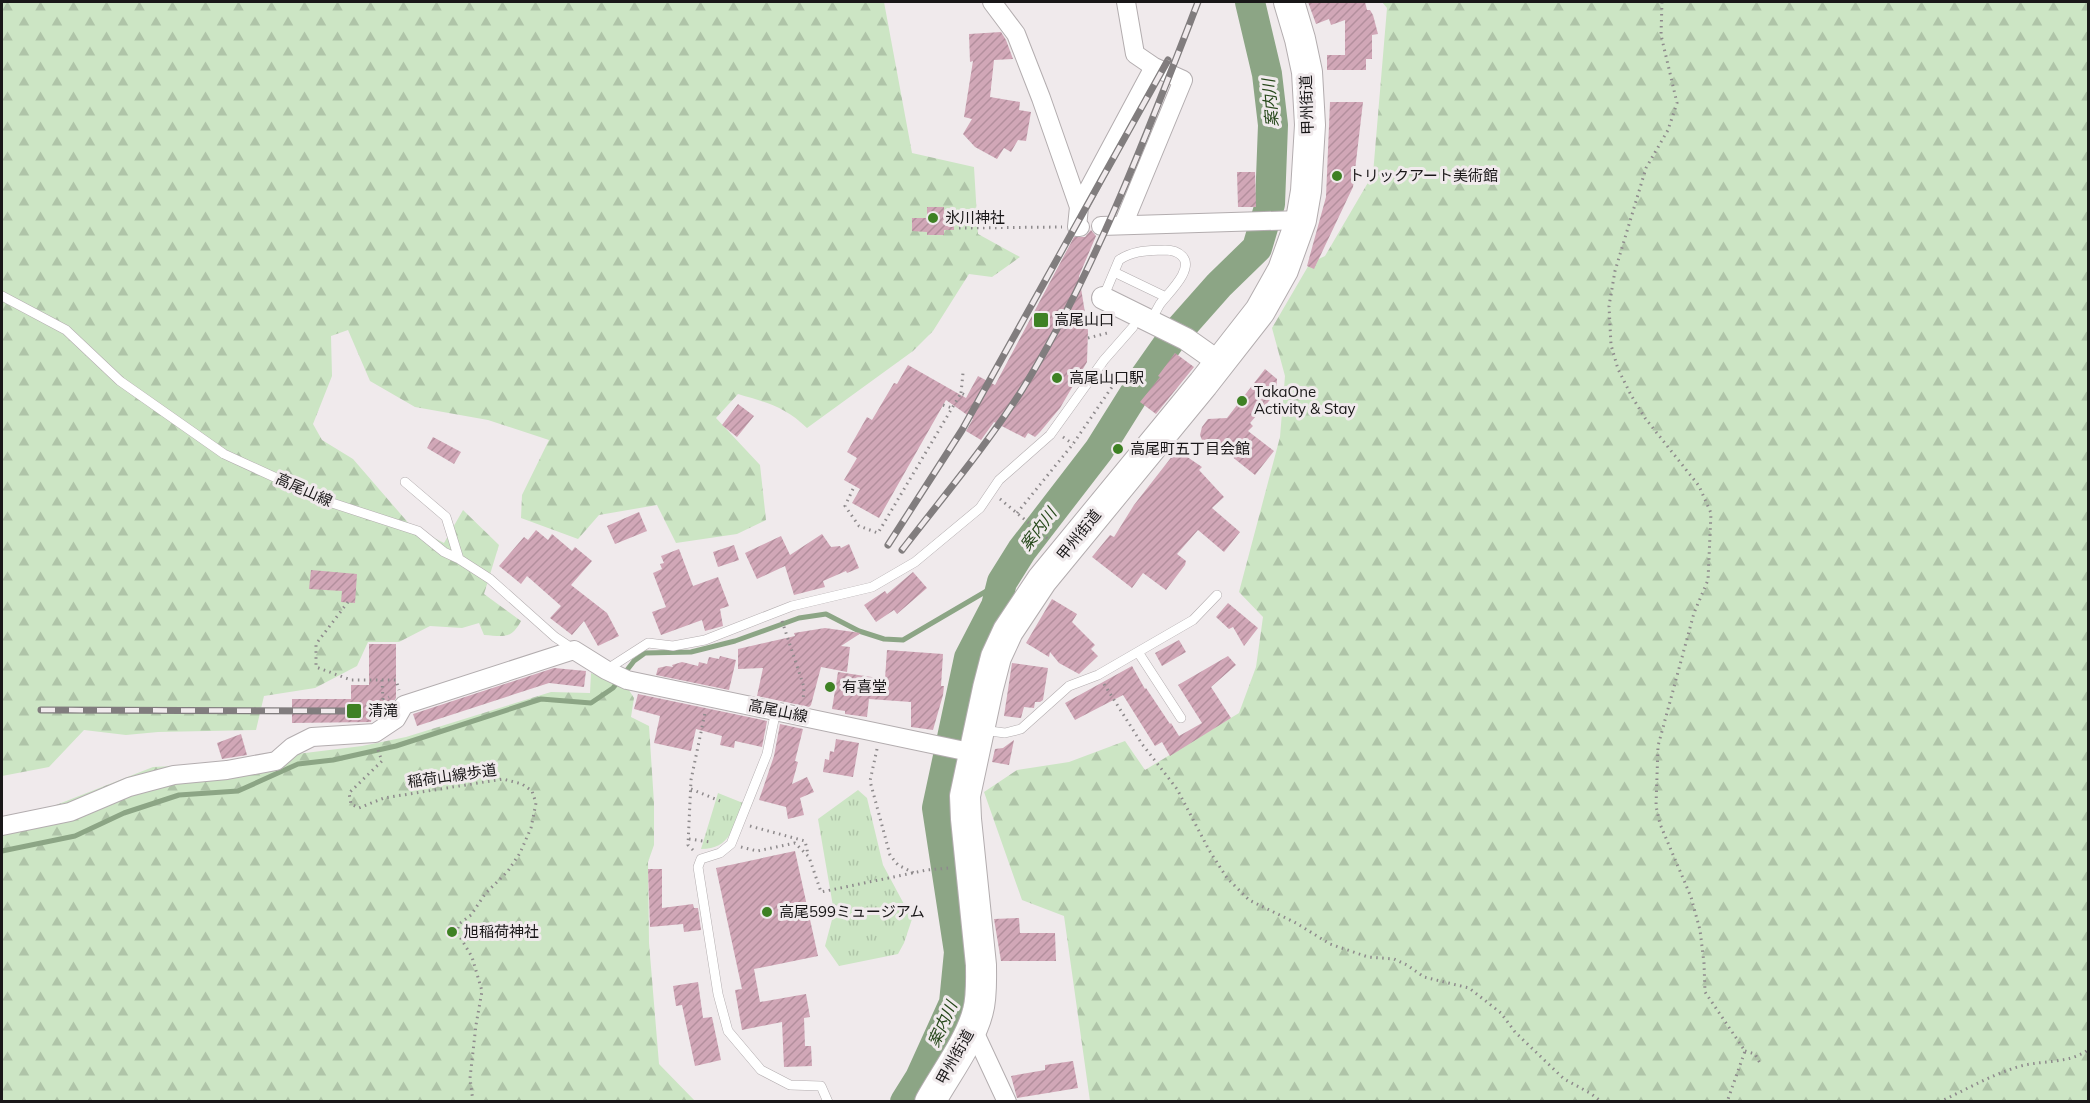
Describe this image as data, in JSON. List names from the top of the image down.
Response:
{
  "streets": {
    "highway": ["甲州街道"],
    "street": ["高尾山線"],
    "path": ["稲荷山線歩道"]
  },
  "crossings": [
    ["甲州街道", "高尾山線"]
  ],
  "water": ["案内川"],
  "places": {
    "other": [
      "トリックアート美術館",
      "氷川神社",
      "高尾山口駅",
      "TakaOne Activity & Stay",
      "高尾町五丁目会館",
      "有喜堂",
      "高尾599ミュージアム",
      "旭稲荷神社"
    ],
    "transit": ["高尾山口", "清滝"]
  }
}
